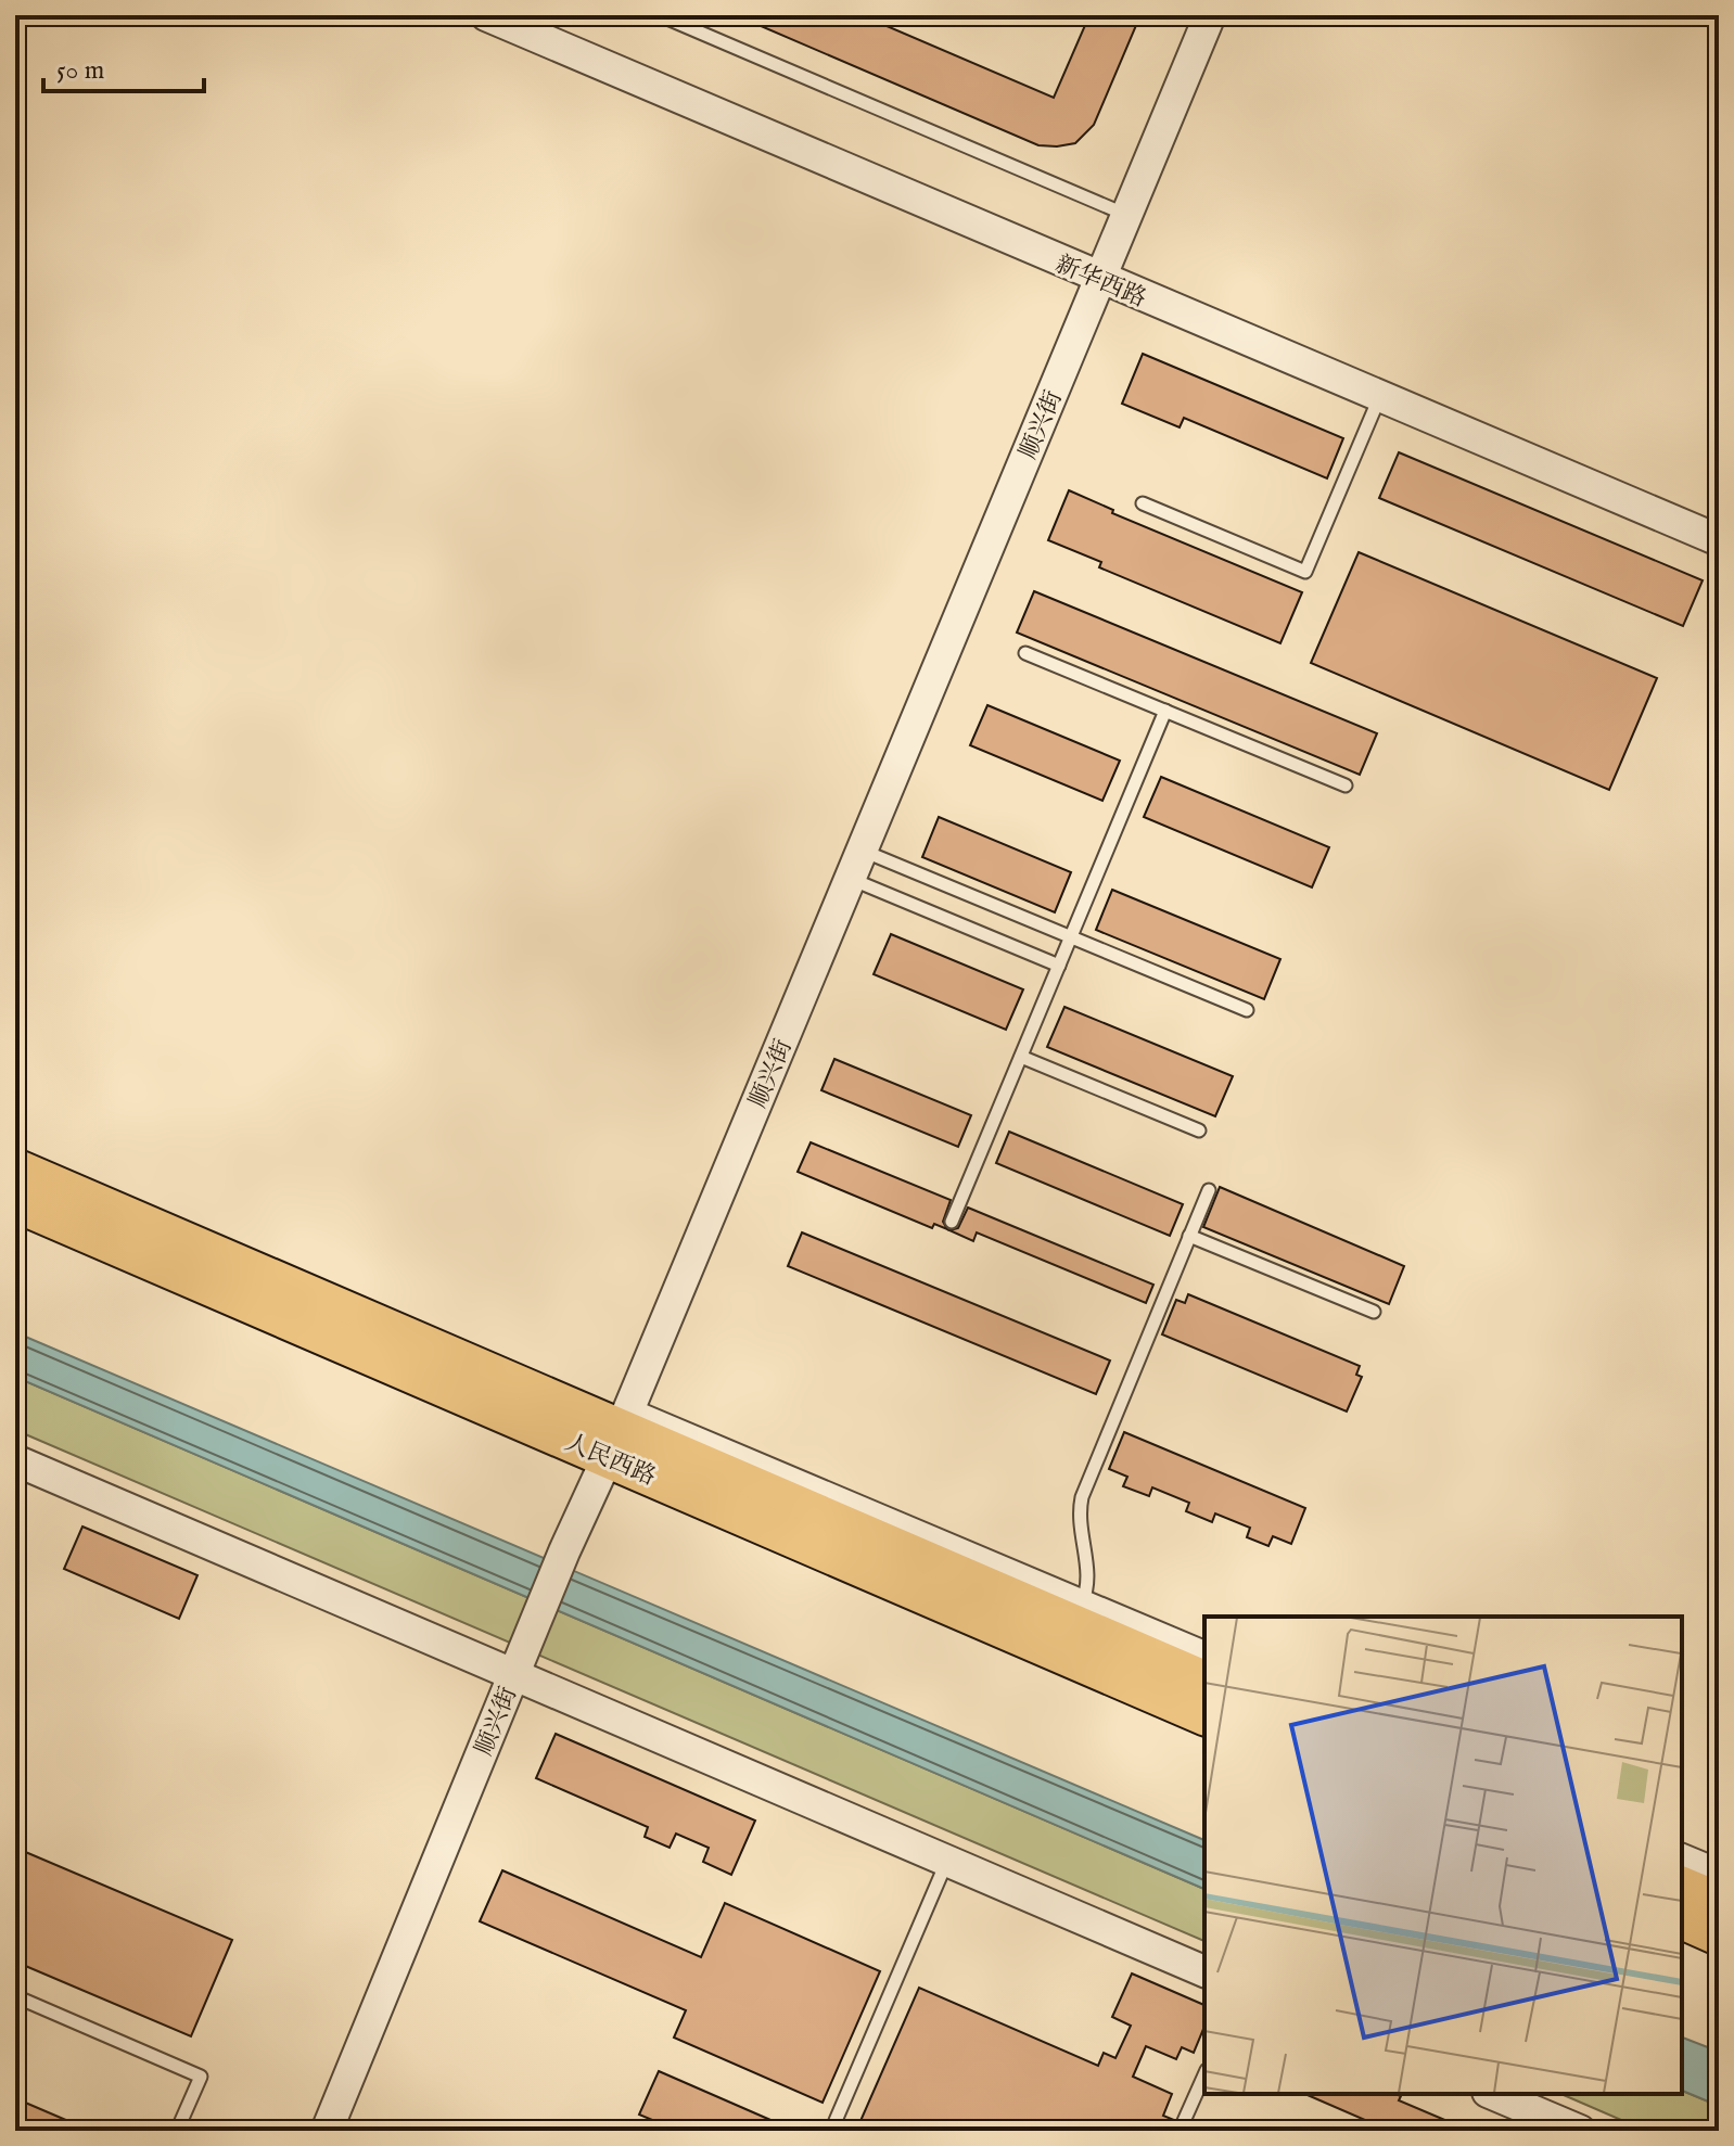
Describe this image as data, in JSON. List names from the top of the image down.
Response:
{
  "streets": {
    "main road": ["人民西路"],
    "street": ["新华西路", "顺兴街"]
  },
  "crossings": [
    ["新华西路", "顺兴街"],
    ["顺兴街", "人民西路"]
  ],
  "scale_bar": "50 m"
}
